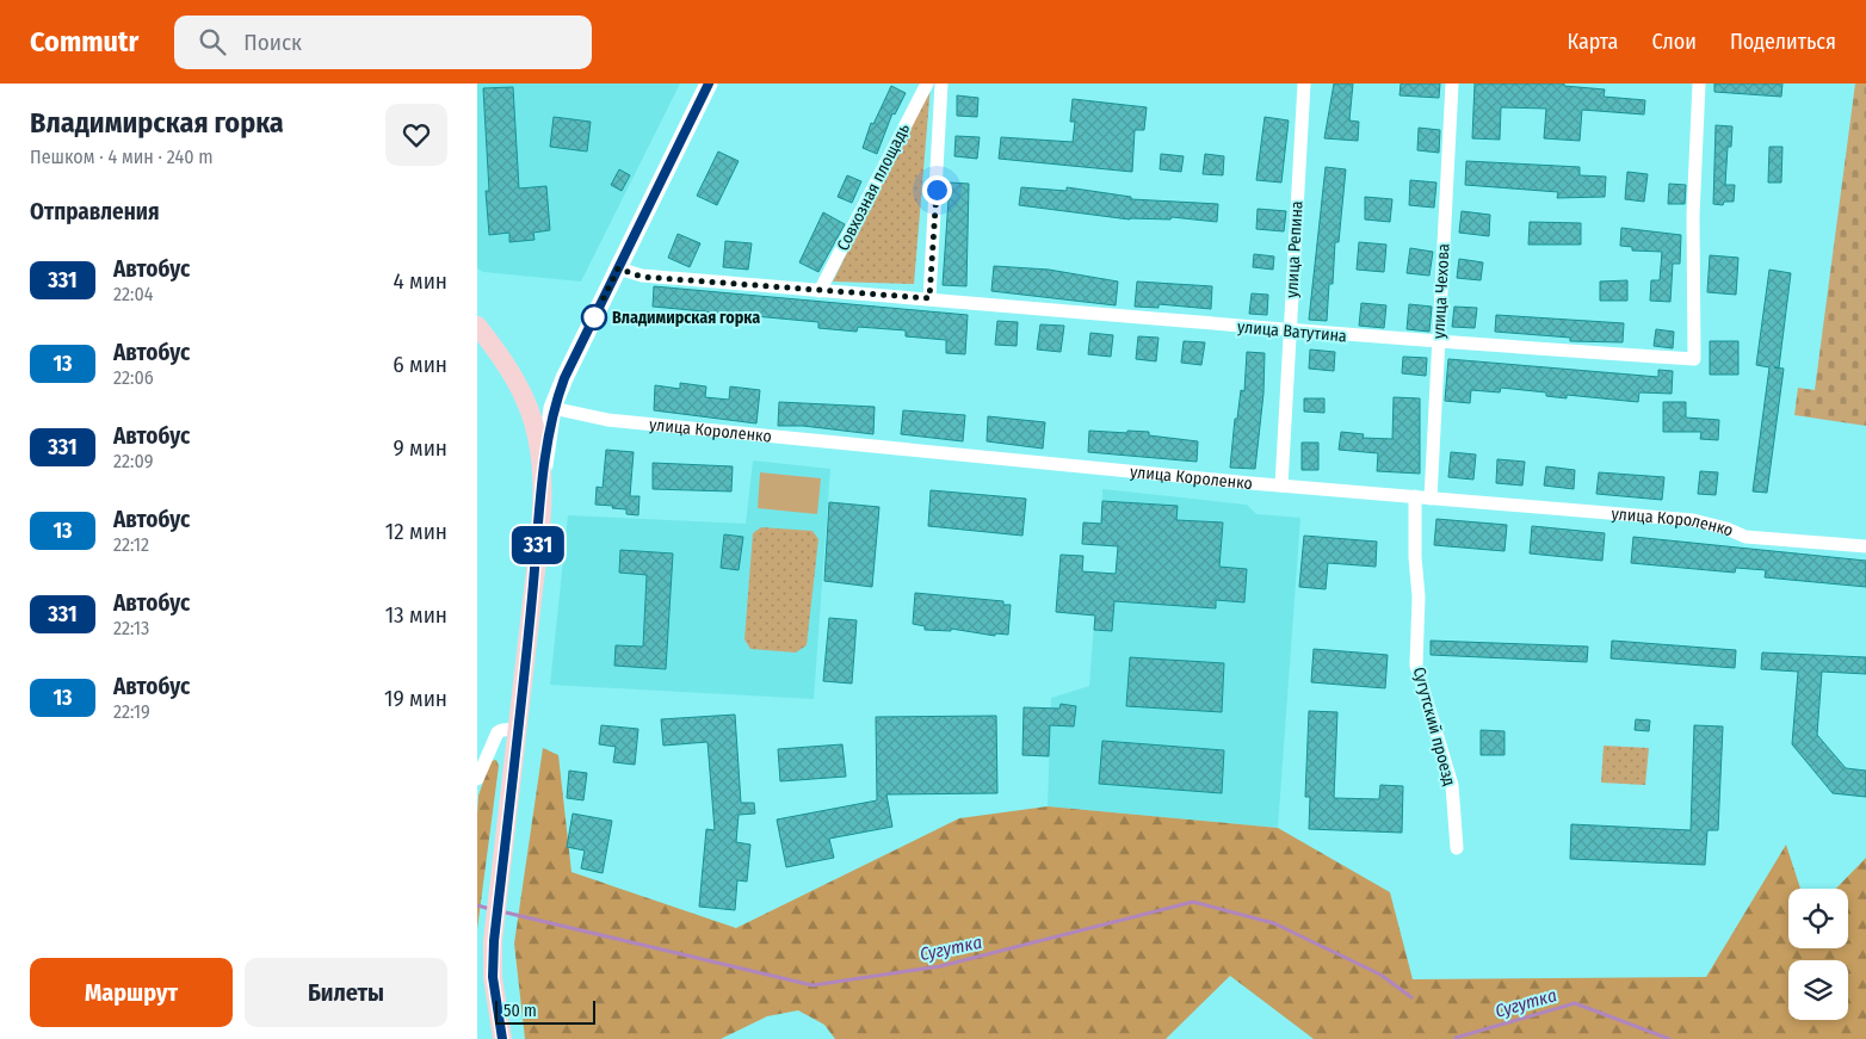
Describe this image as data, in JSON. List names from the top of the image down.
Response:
{
  "streets": {
    "street": [
      "Совхозная площадь",
      "улица Репина",
      "улица Чехова",
      "улица Ватутина",
      "улица Короленко",
      "Сугутский проезд"
    ]
  },
  "crossings": [
    ["Совхозная площадь", "улица Ватутина"],
    ["улица Репина", "улица Ватутина"],
    ["улица Репина", "улица Короленко"],
    ["улица Чехова", "улица Ватутина"],
    ["улица Чехова", "улица Короленко"],
    ["улица Короленко", "Сугутский проезд"]
  ],
  "water": ["Сугутка"],
  "places": ["Владимирская горка"],
  "lines": ["bus line 331"],
  "scale_bar": "50 m",
  "page": {
    "header": "Commutr",
    "search": "Поиск",
    "nav": ["Карта", "Слои", "Поделиться"],
    "heading": [
      ["Владимирская горка", "Пешком · 4 мин · 240 m"],
      "Отправления"
    ],
    "on_map": "331",
    "list": [
      {
        "mark": "331",
        "name": "Автобус",
        "note": "22:04",
        "value": "4 мин"
      },
      {
        "mark": "13",
        "name": "Автобус",
        "note": "22:06",
        "value": "6 мин"
      },
      {
        "mark": "331",
        "name": "Автобус",
        "note": "22:09",
        "value": "9 мин"
      },
      {
        "mark": "13",
        "name": "Автобус",
        "note": "22:12",
        "value": "12 мин"
      },
      {
        "mark": "331",
        "name": "Автобус",
        "note": "22:13",
        "value": "13 мин"
      },
      {
        "mark": "13",
        "name": "Автобус",
        "note": "22:19",
        "value": "19 мин"
      }
    ],
    "buttons": ["Маршрут", "Билеты"],
    "scale": "50 m"
  }
}
